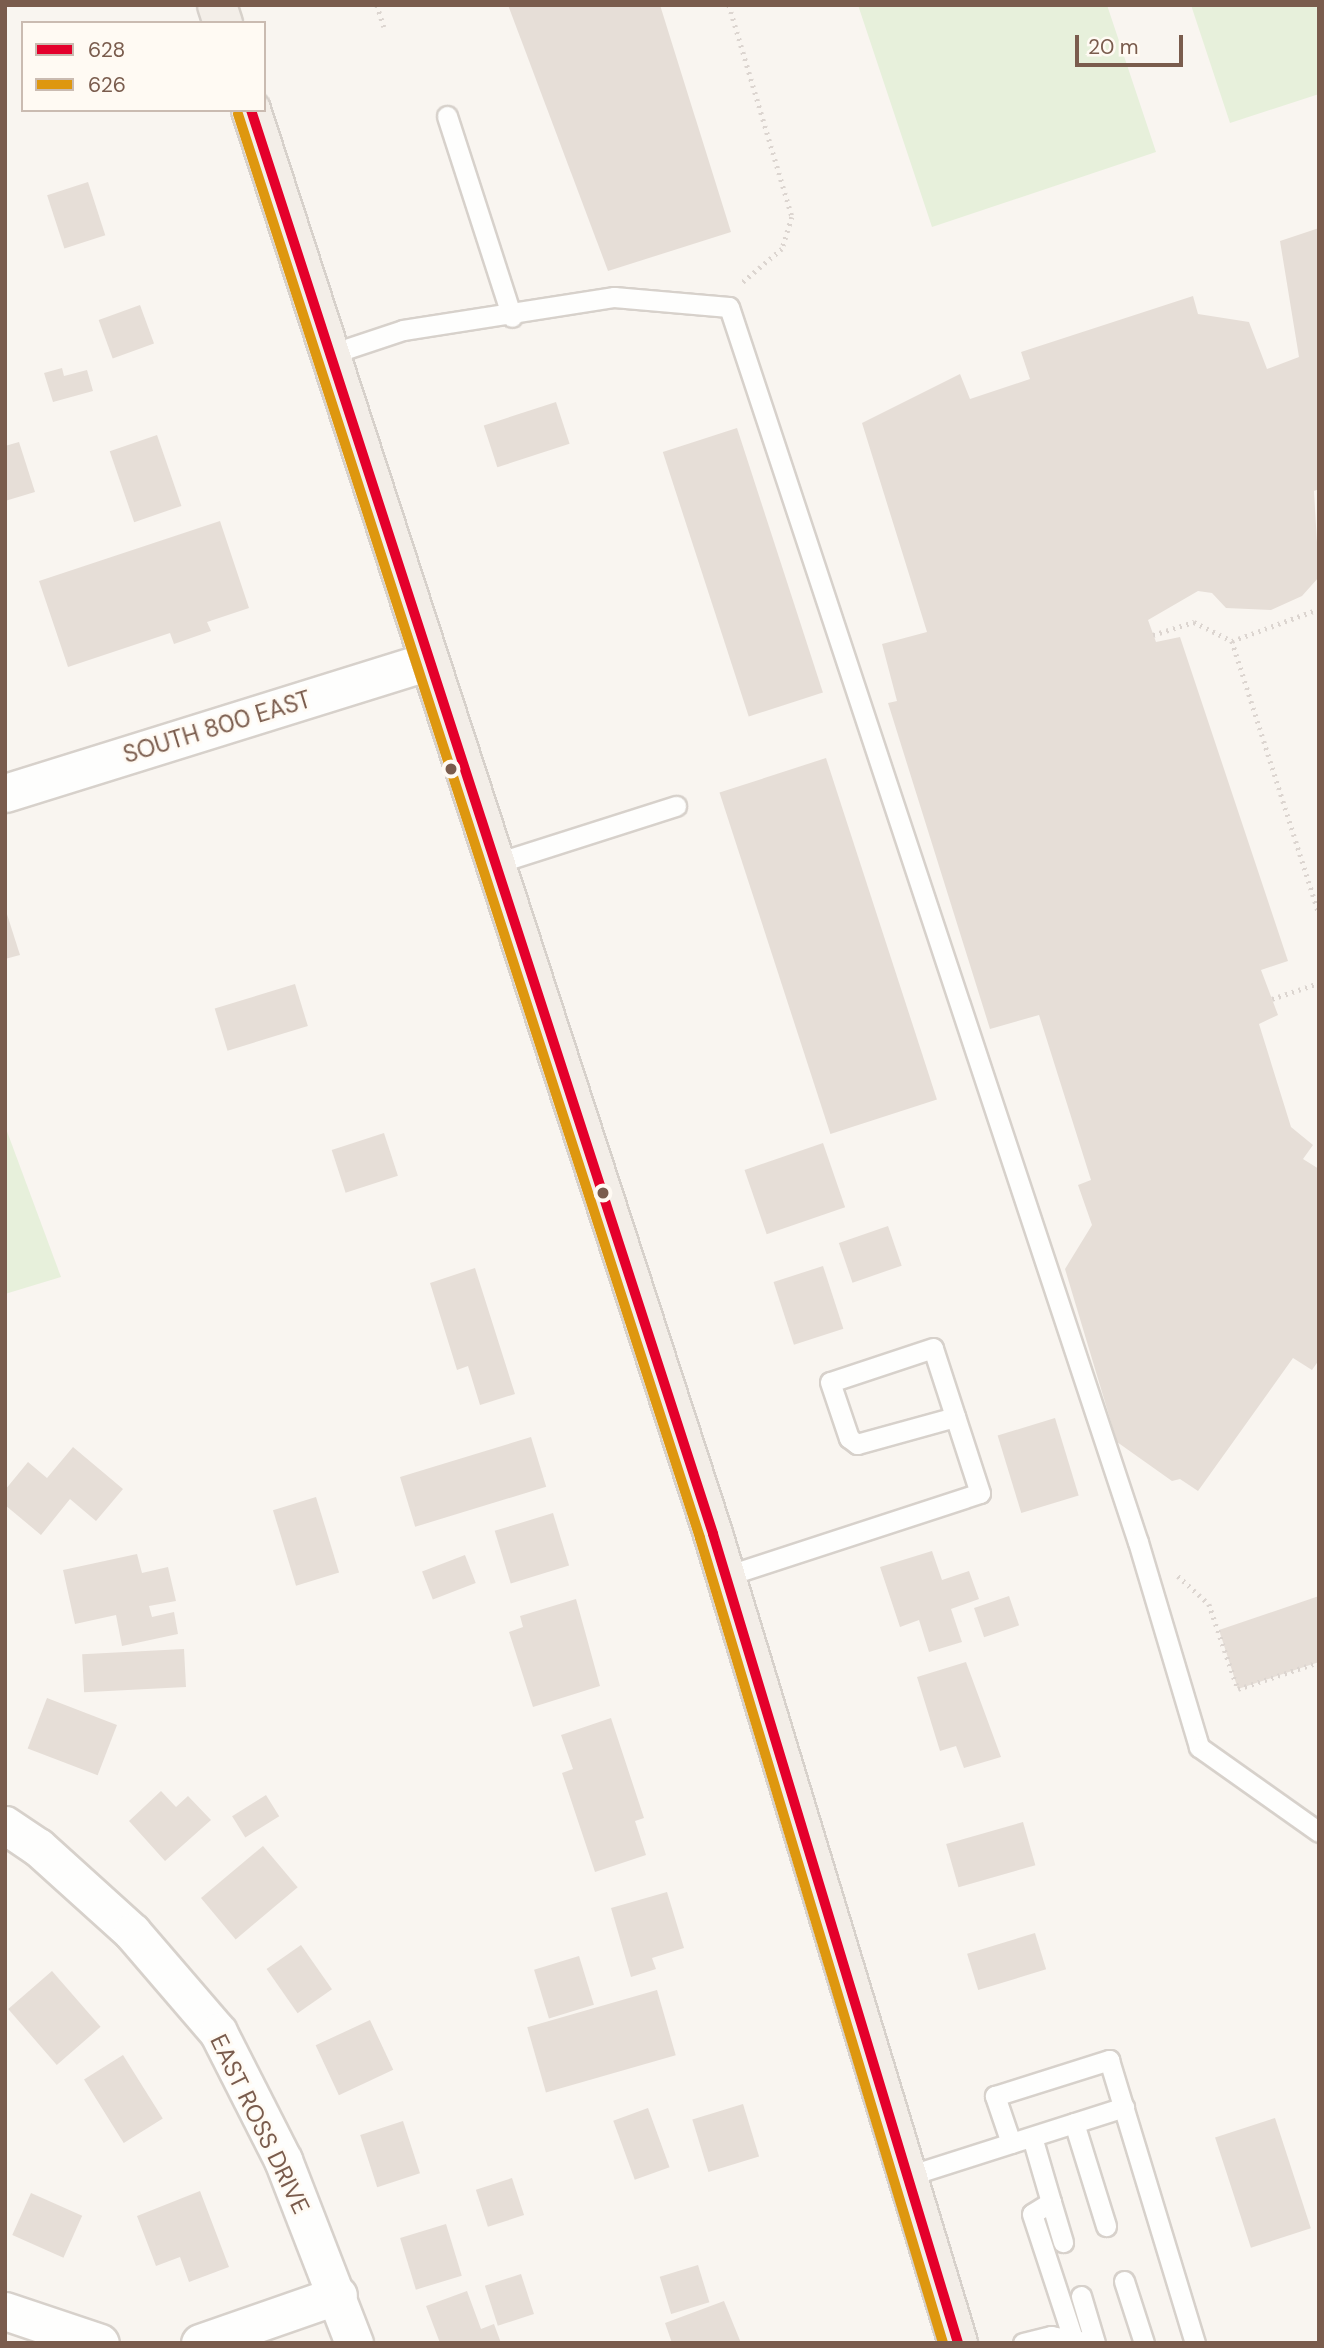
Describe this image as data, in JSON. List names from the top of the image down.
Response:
{
  "streets": {
    "street": ["SOUTH 800 EAST", "EAST ROSS DRIVE"]
  },
  "lines": ["transit line 628", "transit line 626"],
  "legend": ["628", "626"],
  "scale_bar": "20 m"
}
